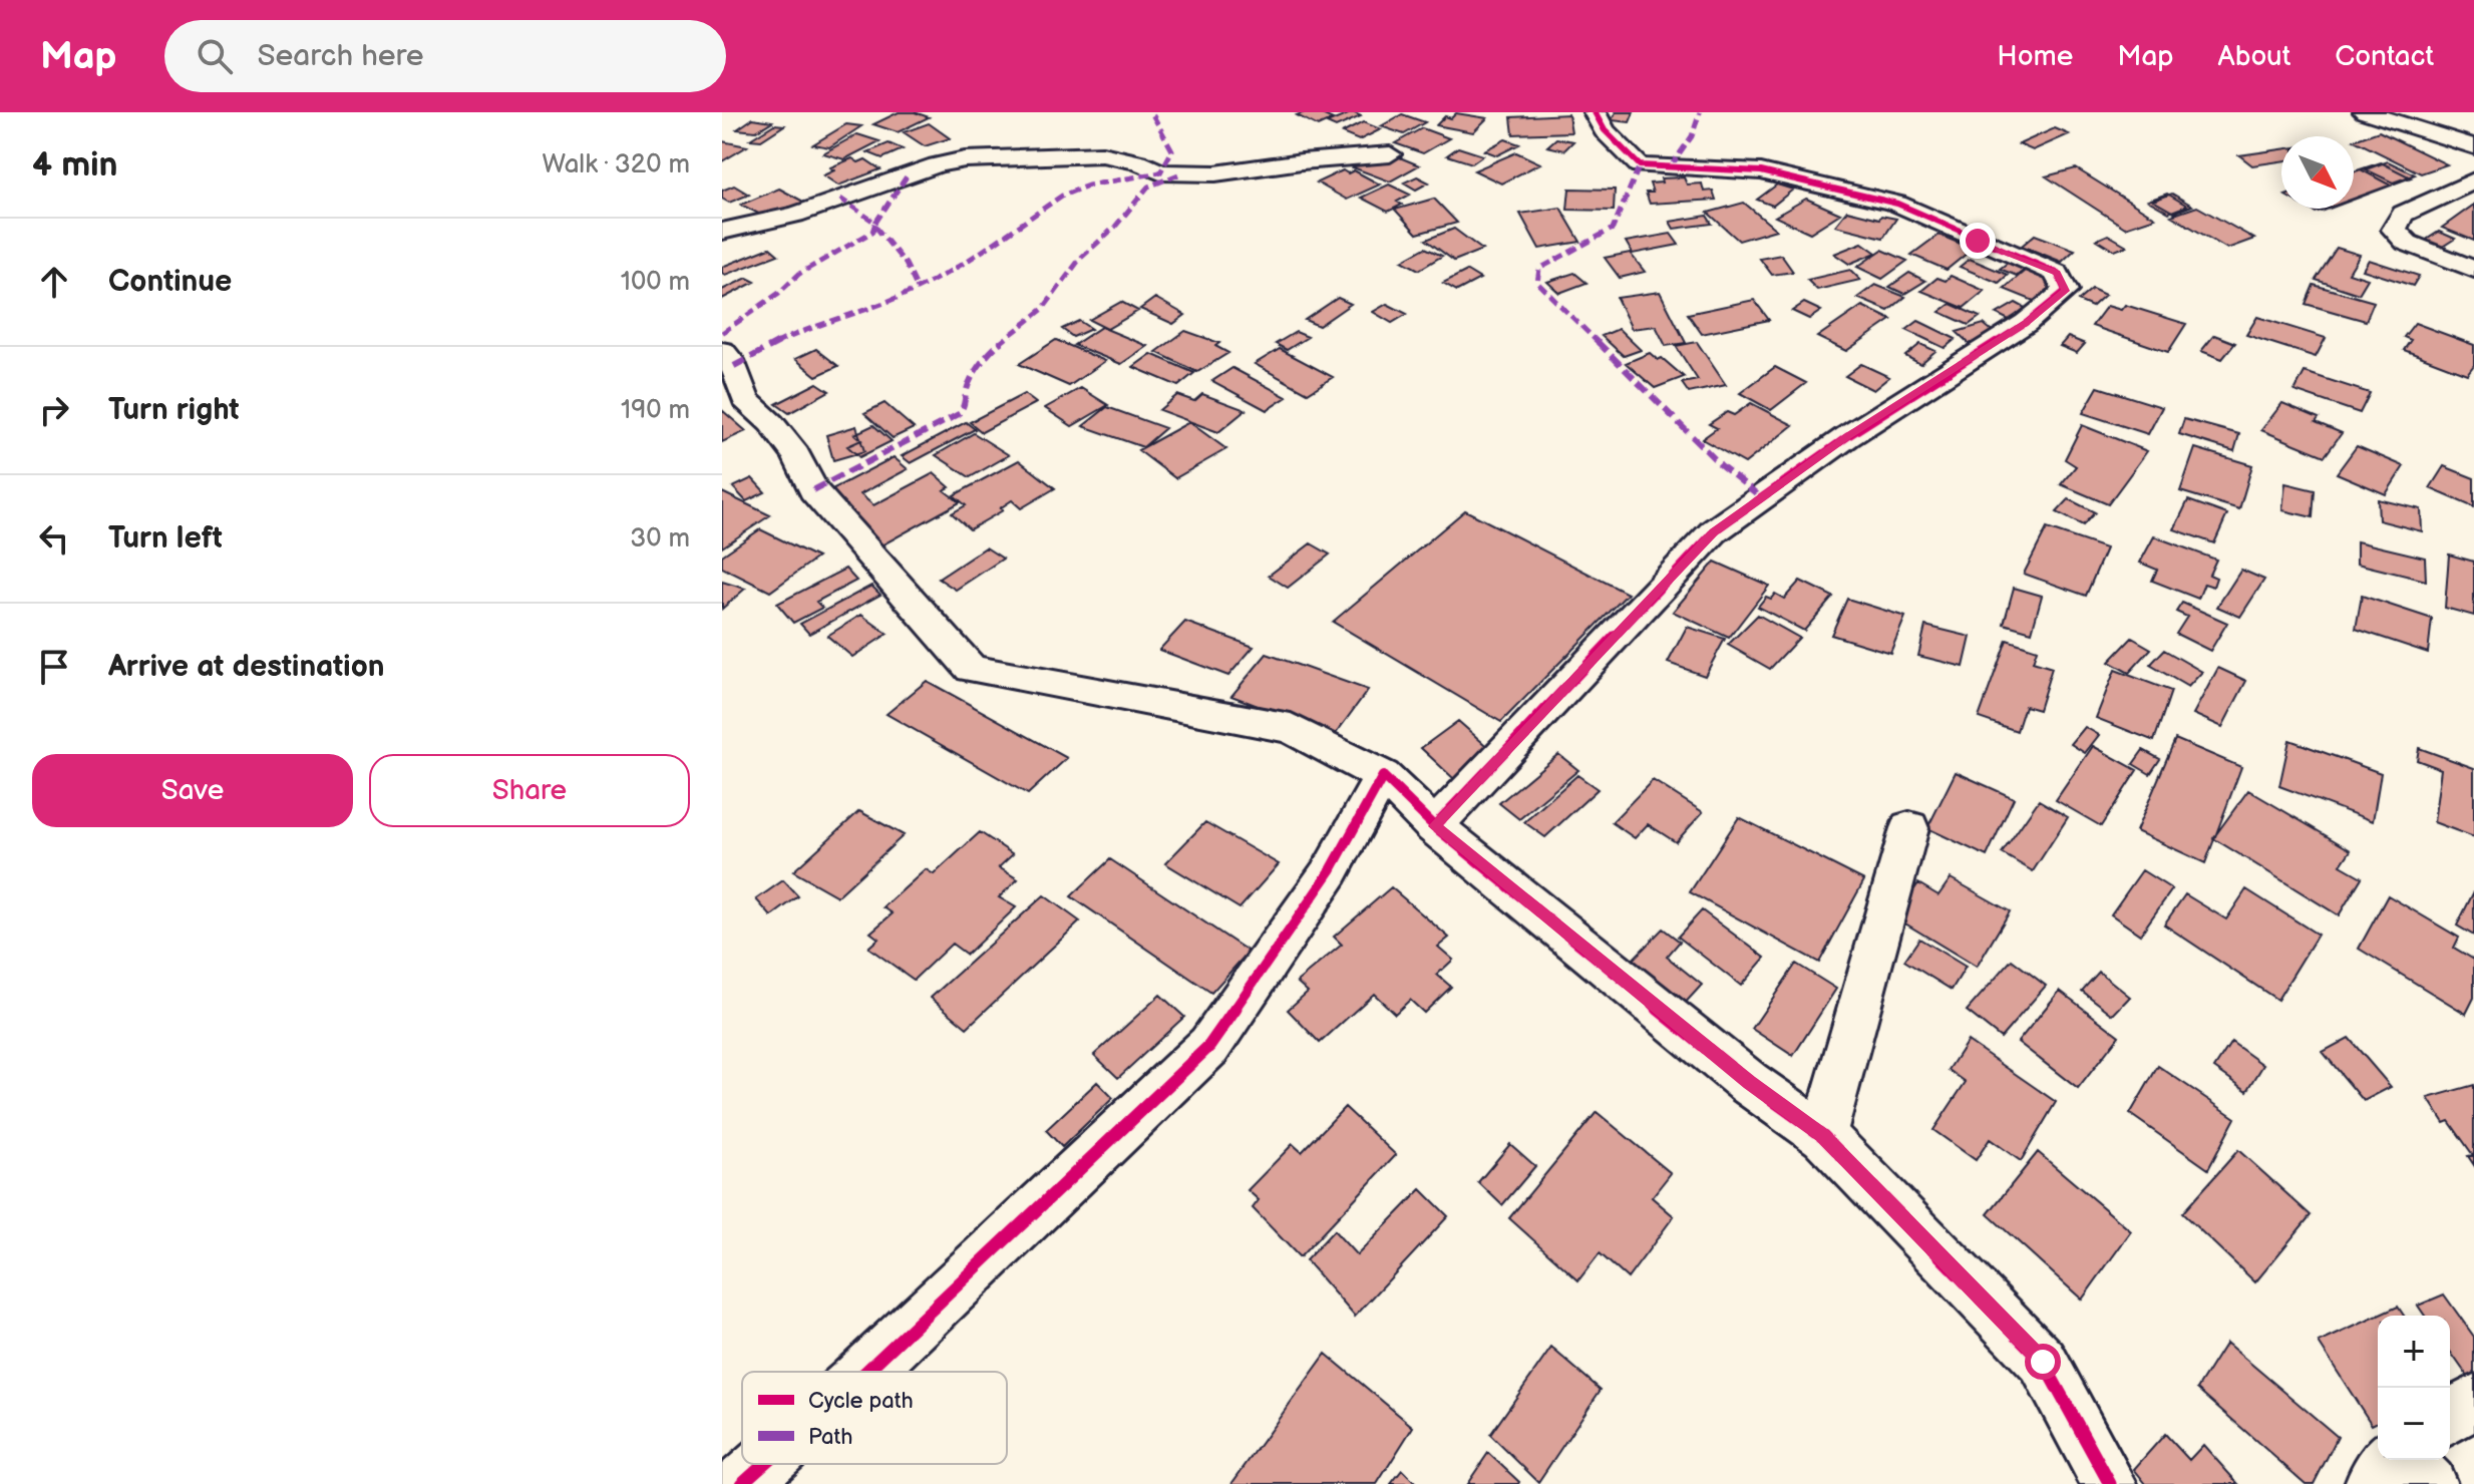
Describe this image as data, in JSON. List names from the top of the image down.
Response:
{
  "legend": ["Cycle path", "Path"],
  "north": "bottom right",
  "page": {
    "header": "Map",
    "search": "Search here",
    "nav": [
      "Home",
      "Map",
      "About",
      "Contact"
    ],
    "heading": ["4 min", "Walk · 320 m"],
    "list": [
      ["Continue", "100 m"],
      ["Turn right", "190 m"],
      ["Turn left", "30 m"],
      "Arrive at destination"
    ],
    "buttons": ["Save", "Share"],
    "map_buttons": ["+", "−"]
  }
}
